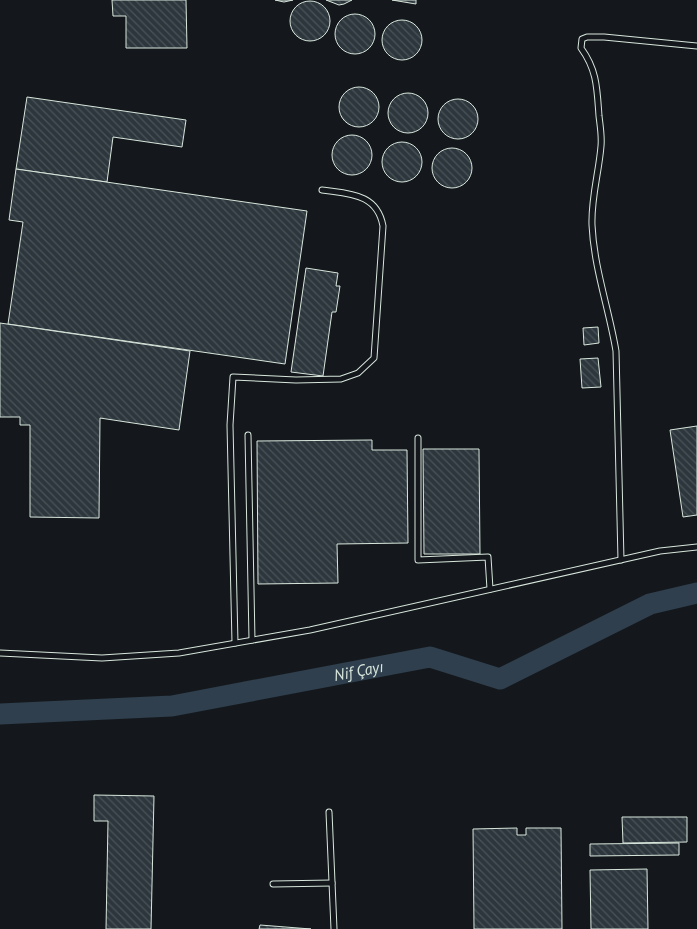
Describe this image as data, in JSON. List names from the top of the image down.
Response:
{
  "water": ["Nif Çayı"]
}
